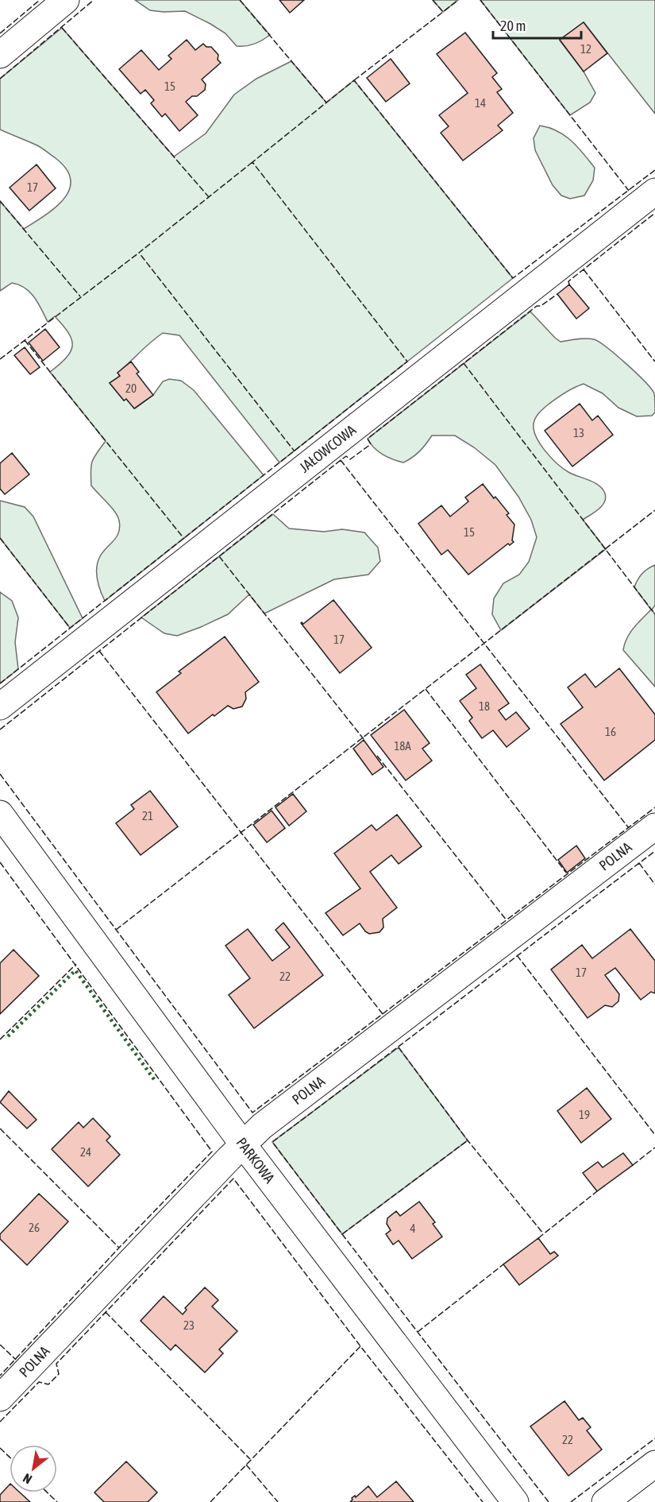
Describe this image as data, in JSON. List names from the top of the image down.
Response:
{
  "streets": {
    "street": ["JAŁOWCOWA", "POLNA", "PARKOWA"]
  },
  "crossings": [
    ["POLNA", "PARKOWA"]
  ],
  "house_numbers": [
    "12",
    "15",
    "14",
    "17",
    "20",
    "13",
    "15",
    "17",
    "18",
    "16",
    "18A",
    "21",
    "17",
    "22",
    "19",
    "24",
    "26",
    "4",
    "23",
    "22"
  ],
  "scale_bar": "20 m",
  "north": "bottom left"
}
